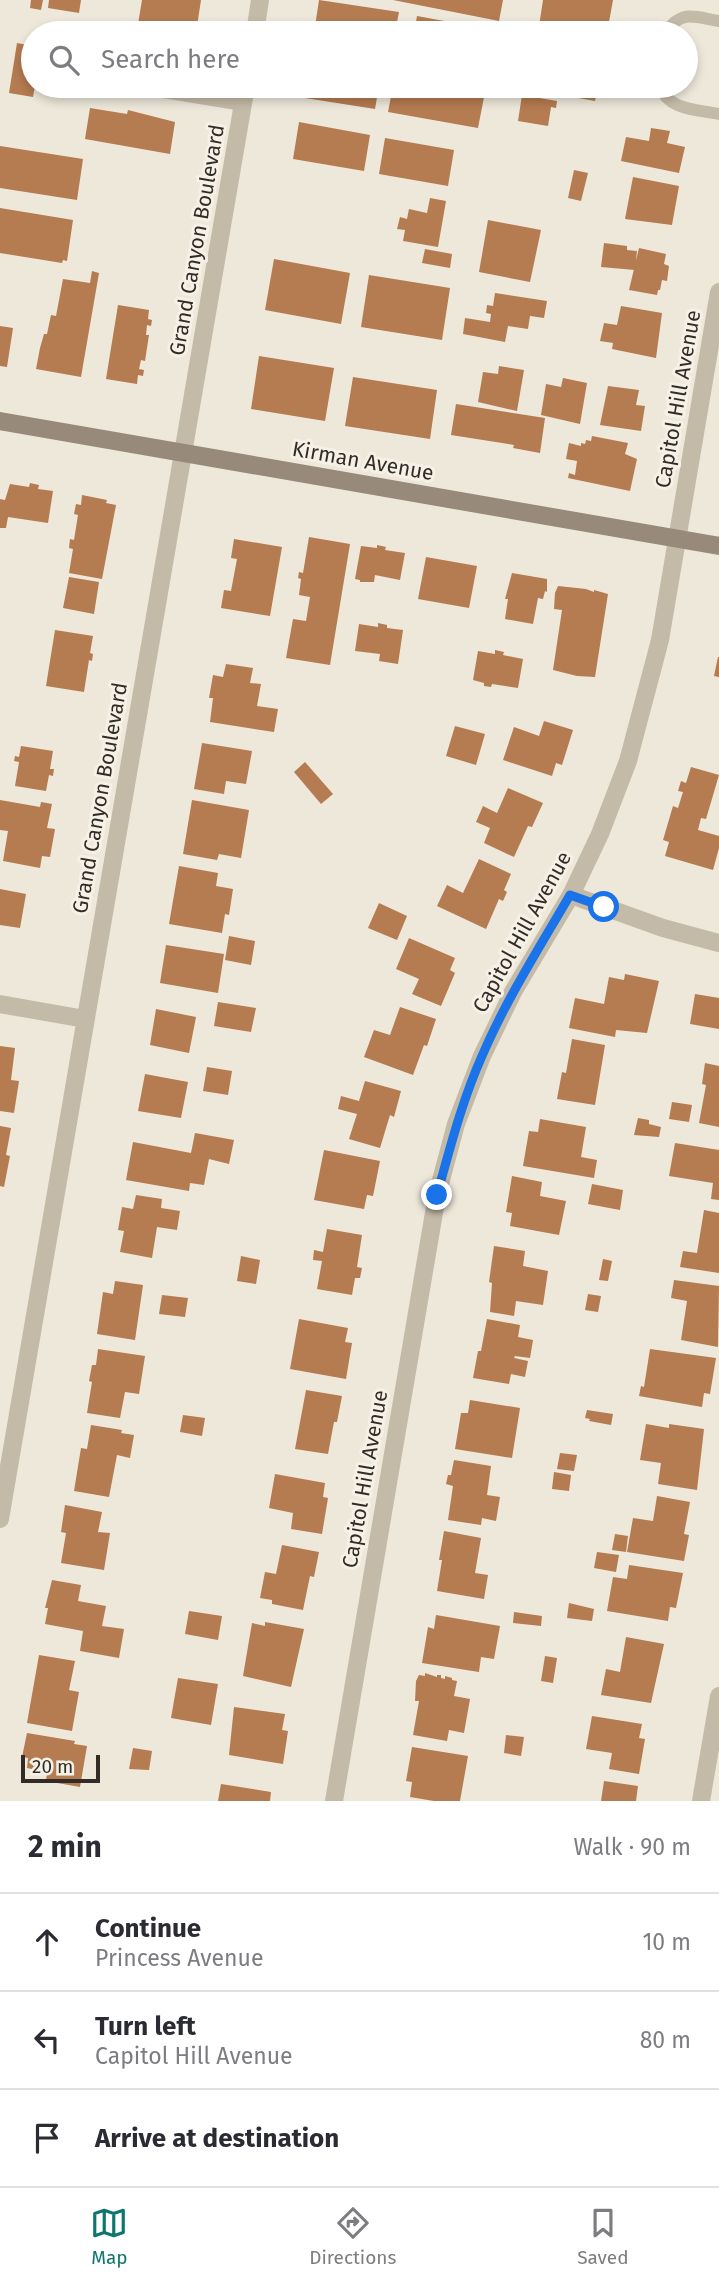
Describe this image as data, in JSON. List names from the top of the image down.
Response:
{
  "streets": {
    "street": ["Grand Canyon Boulevard", "Capitol Hill Avenue", "Kirman Avenue"]
  },
  "crossings": [
    ["Grand Canyon Boulevard", "Kirman Avenue"],
    ["Capitol Hill Avenue", "Kirman Avenue"]
  ],
  "scale_bar": "20 m",
  "page": {
    "search": "Search here",
    "scale": "20 m",
    "heading": ["2 min", "Walk · 90 m"],
    "list": [
      ["Continue", "Princess Avenue", "10 m"],
      ["Turn left", "Capitol Hill Avenue", "80 m"],
      "Arrive at destination"
    ],
    "nav": ["Map", "Directions", "Saved"]
  }
}
